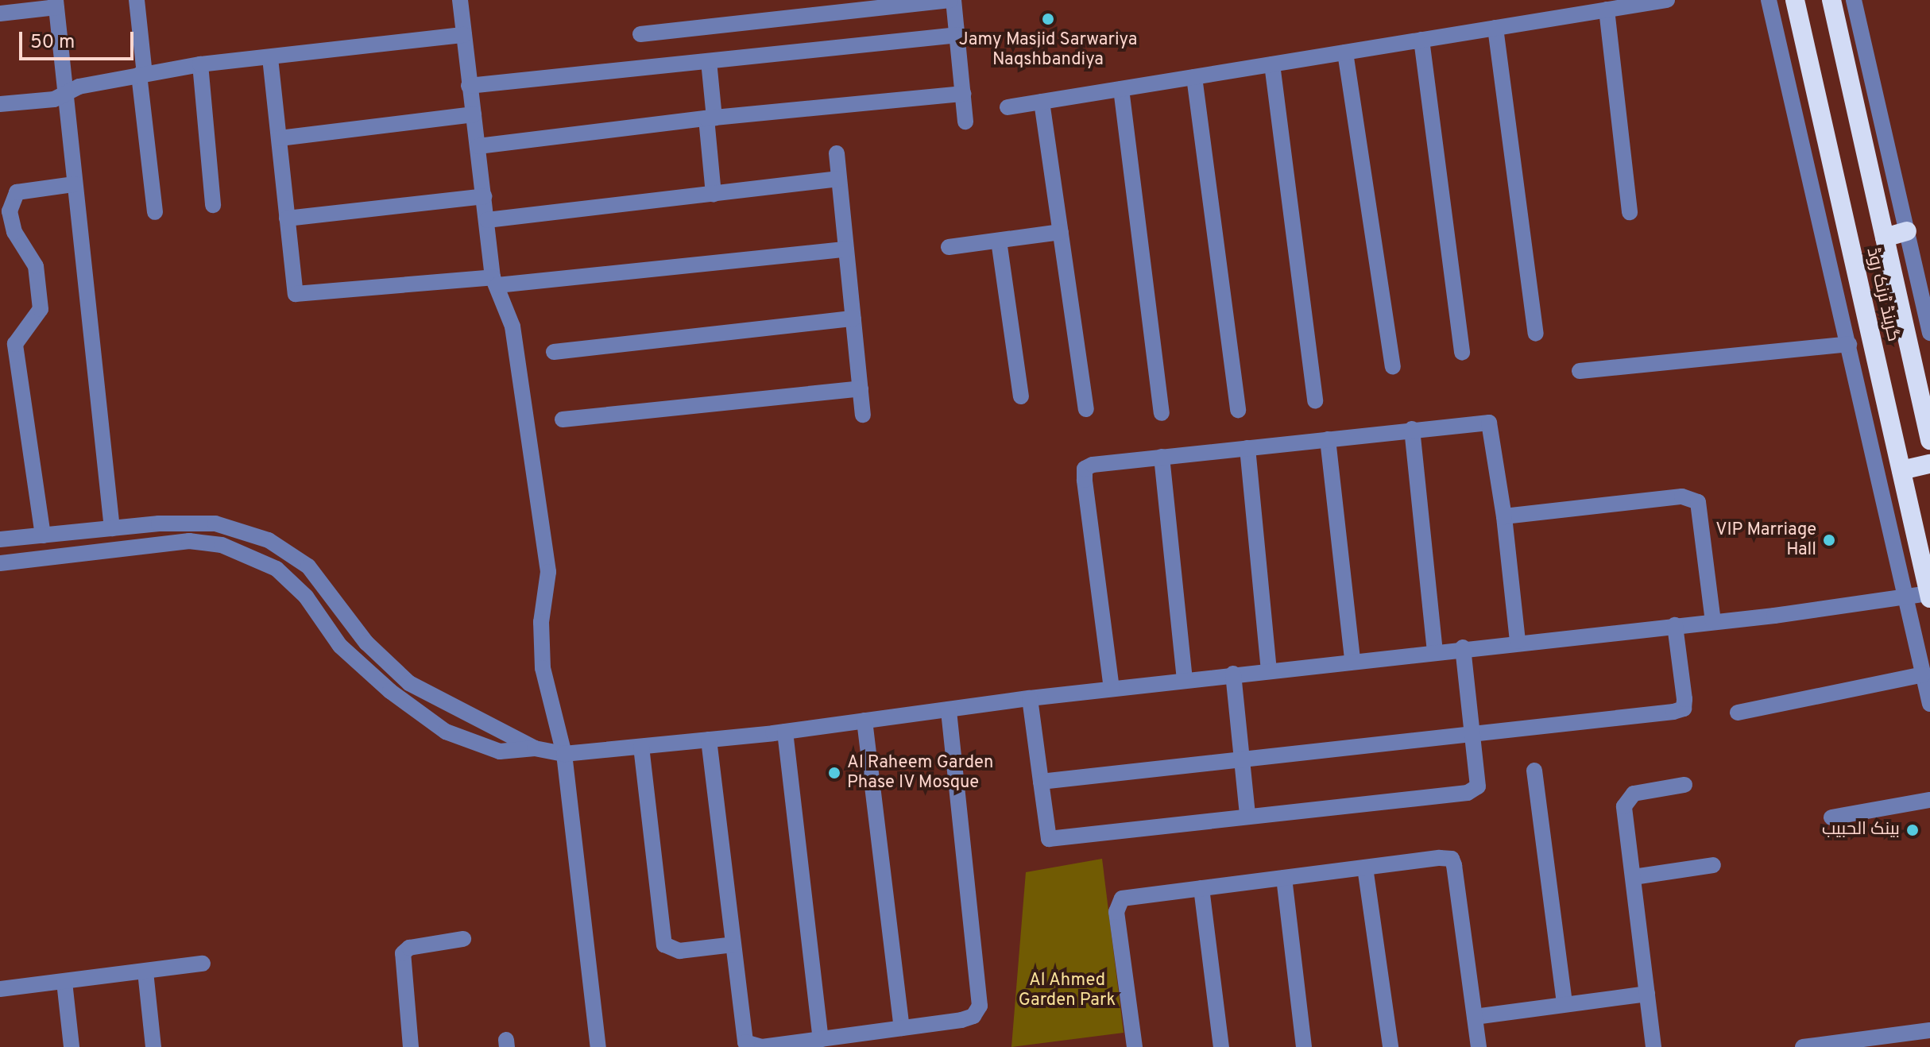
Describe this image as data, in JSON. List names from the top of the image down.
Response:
{
  "streets": {
    "highway": ["گرینڈ ٹرنک روڈ"]
  },
  "parks": ["Al Ahmed Garden Park"],
  "places": [
    "Jamy Masjid Sarwariya Naqshbandiya",
    "VIP Marriage Hall",
    "Al Raheem Garden Phase IV Mosque",
    "بينک الحبيب"
  ],
  "scale_bar": "50 m"
}
